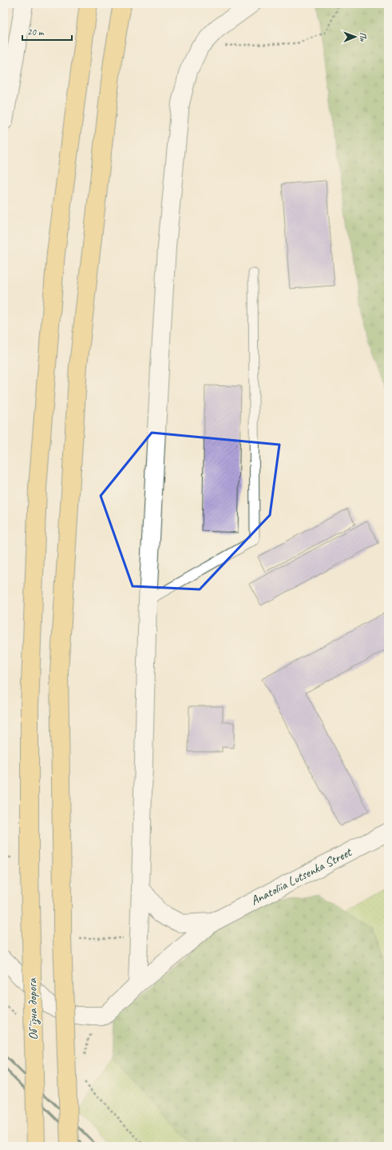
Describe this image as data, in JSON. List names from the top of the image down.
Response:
{
  "streets": {
    "highway": ["Обʼїзна дорога"],
    "street": ["Anatoliia Lutsenka Street"]
  },
  "scale_bar": "20 m",
  "north": "right"
}
